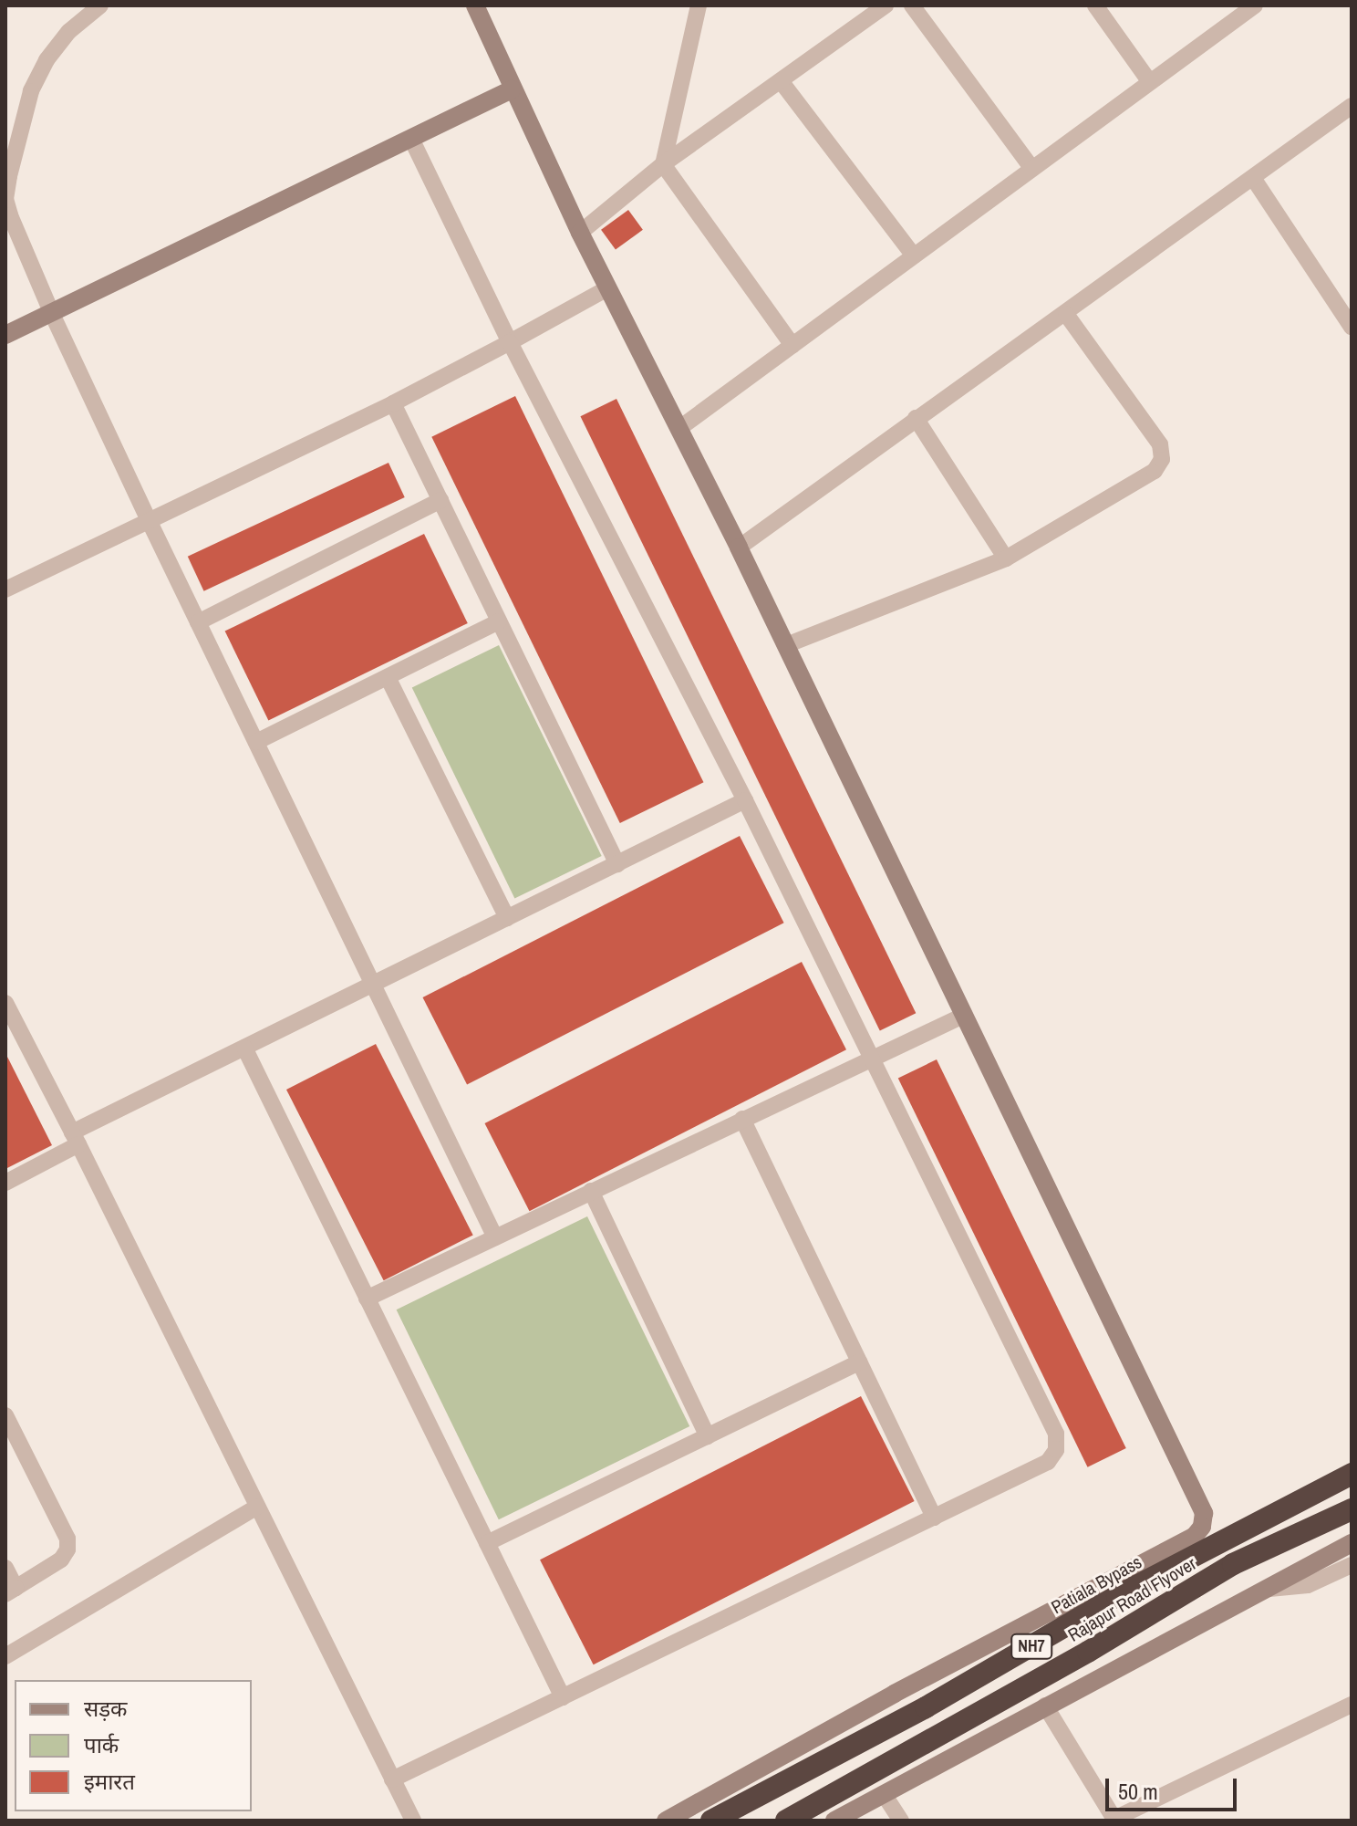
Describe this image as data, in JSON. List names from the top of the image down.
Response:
{
  "streets": {
    "highway": ["Patiala Bypass", "Rajapur Road Flyover", "NH7"]
  },
  "legend": ["सड़क", "पार्क", "इमारत"],
  "scale_bar": "50 m"
}
